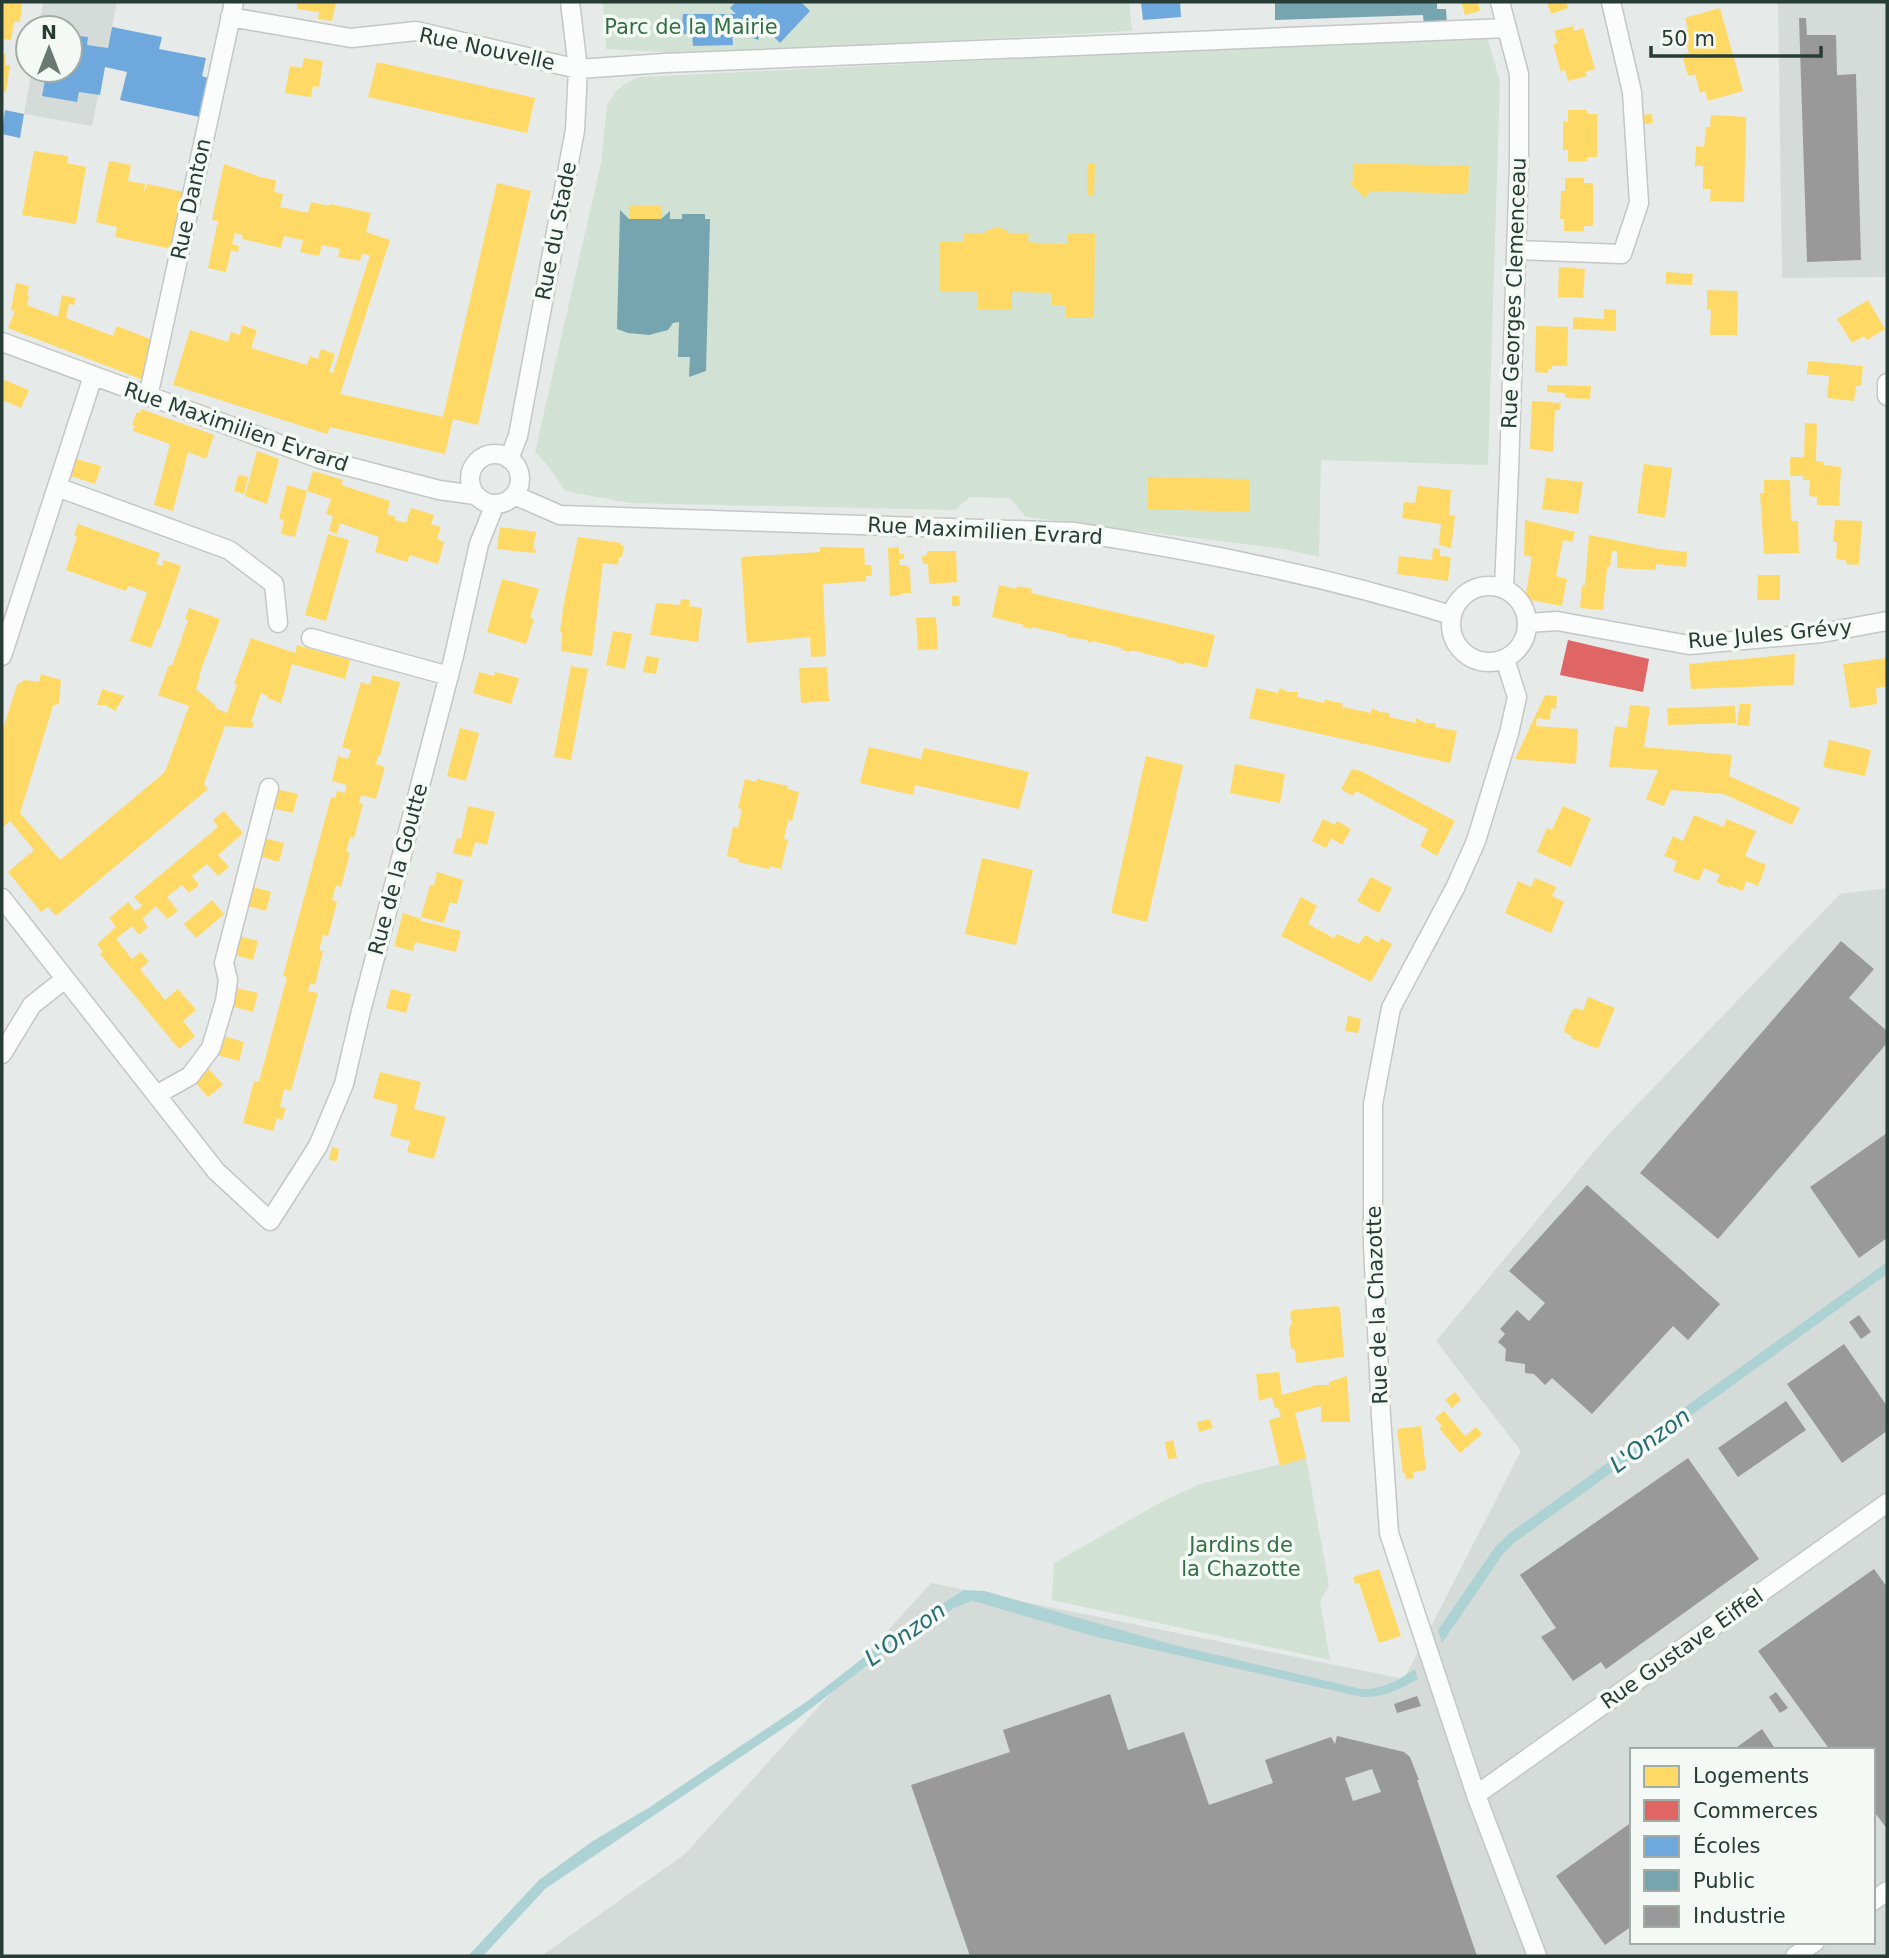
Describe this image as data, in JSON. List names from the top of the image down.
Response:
{
  "streets": {
    "street": [
      "Rue Nouvelle",
      "Rue Danton",
      "Rue du Stade",
      "Rue Georges Clemenceau",
      "Rue Maximilien Evrard",
      "Rue Jules Grévy",
      "Rue de la Goutte",
      "Rue de la Chazotte",
      "Rue Gustave Eiffel"
    ]
  },
  "crossings": [
    ["Rue Nouvelle", "Rue Danton"],
    ["Rue Nouvelle", "Rue du Stade"],
    ["Rue Nouvelle", "Rue Georges Clemenceau"],
    ["Rue Danton", "Rue Maximilien Evrard"],
    ["Rue du Stade", "Rue Maximilien Evrard"],
    ["Rue du Stade", "Rue de la Goutte"],
    ["Rue Georges Clemenceau", "Rue Maximilien Evrard"],
    ["Rue Georges Clemenceau", "Rue Jules Grévy"],
    ["Rue Georges Clemenceau", "Rue de la Chazotte"],
    ["Rue Maximilien Evrard", "Rue Jules Grévy"],
    ["Rue Maximilien Evrard", "Rue de la Goutte"],
    ["Rue Maximilien Evrard", "Rue de la Chazotte"],
    ["Rue Jules Grévy", "Rue de la Chazotte"],
    ["Rue de la Chazotte", "Rue Gustave Eiffel"]
  ],
  "water": ["L'Onzon"],
  "parks": ["Parc de la Mairie", "Jardins de la Chazotte"],
  "legend": [
    "Logements",
    "Commerces",
    "Écoles",
    "Public",
    "Industrie"
  ],
  "scale_bar": "50 m",
  "north": "top"
}
